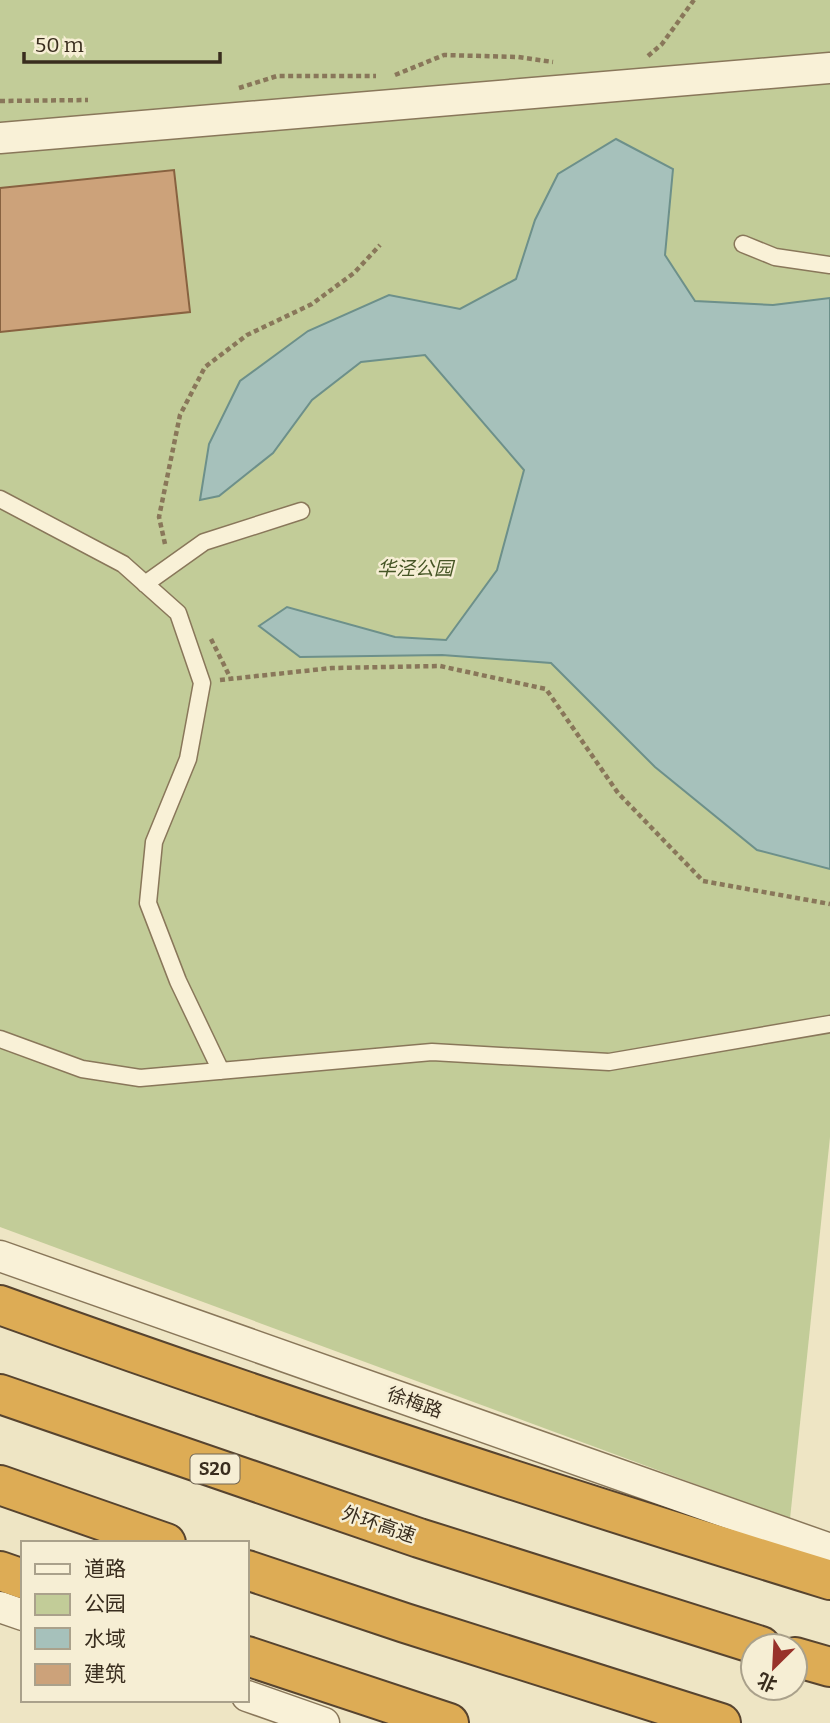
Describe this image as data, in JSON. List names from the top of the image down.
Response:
{
  "streets": {
    "highway": ["S20", "外环高速"],
    "street": ["徐梅路"]
  },
  "parks": ["华泾公园"],
  "legend": [
    "道路",
    "公园",
    "水域",
    "建筑"
  ],
  "scale_bar": "50 m",
  "north": "bottom left"
}
